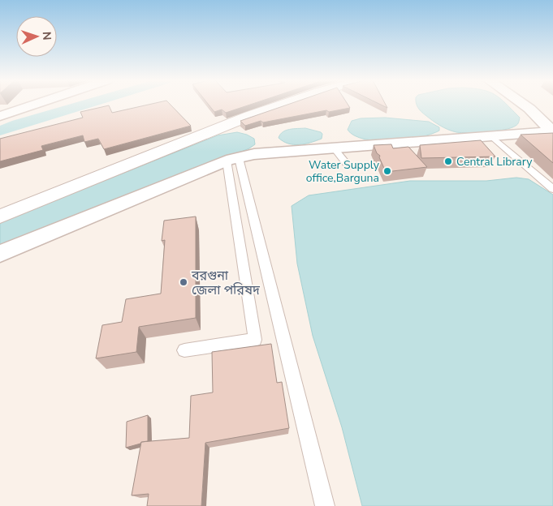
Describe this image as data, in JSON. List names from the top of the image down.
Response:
{
  "places": ["Central Library", "Water Supply office,Barguna", "বরগুনা জেলা পরিষদ"],
  "north": "right"
}
